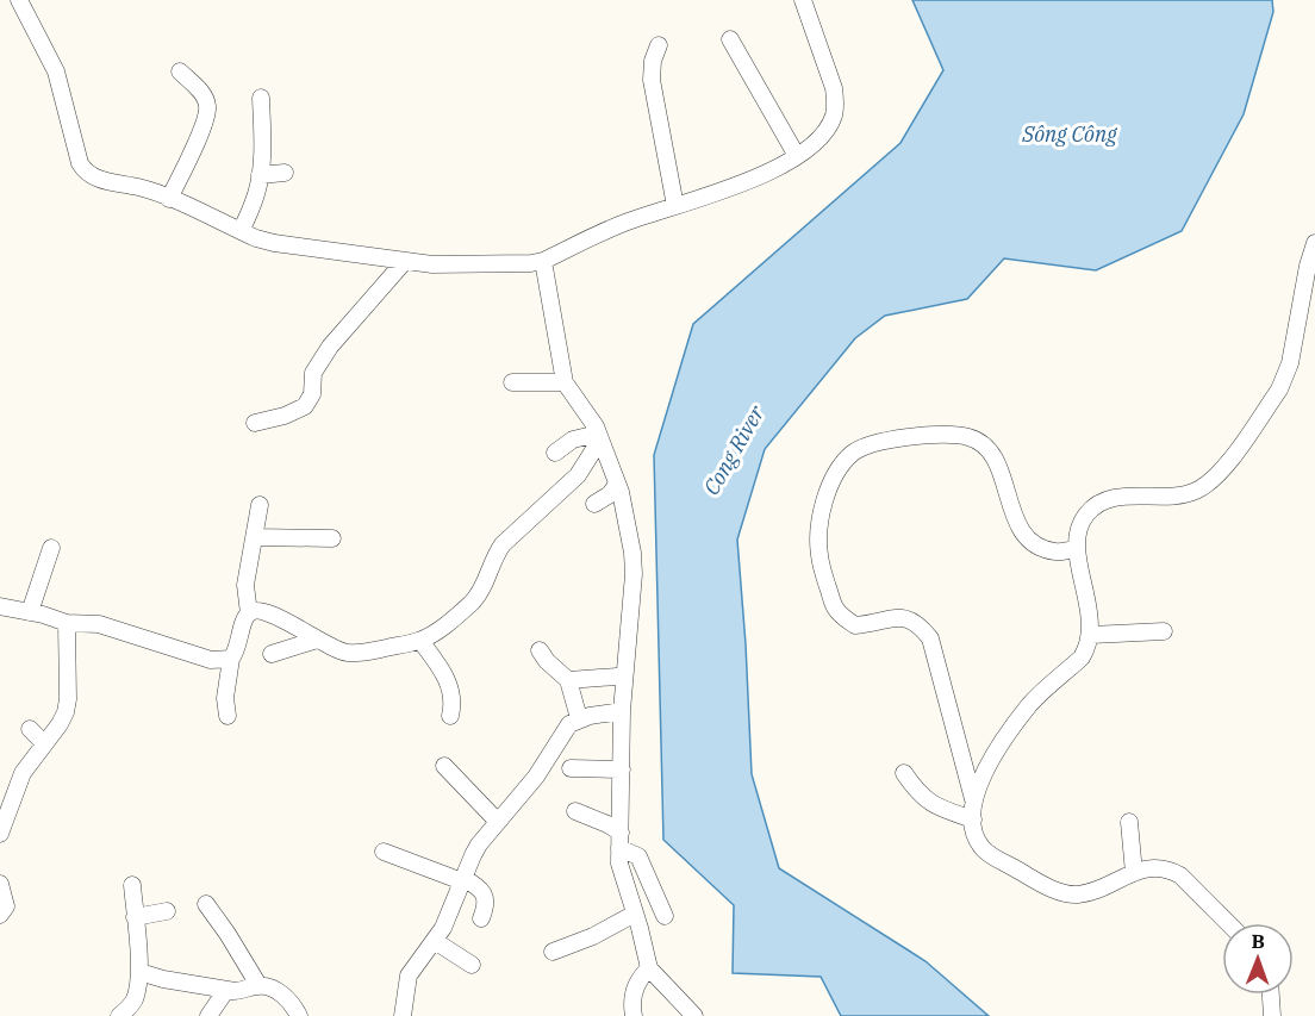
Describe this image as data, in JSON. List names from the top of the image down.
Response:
{
  "water": ["Sông Công", "Cong River"],
  "north": "top"
}
